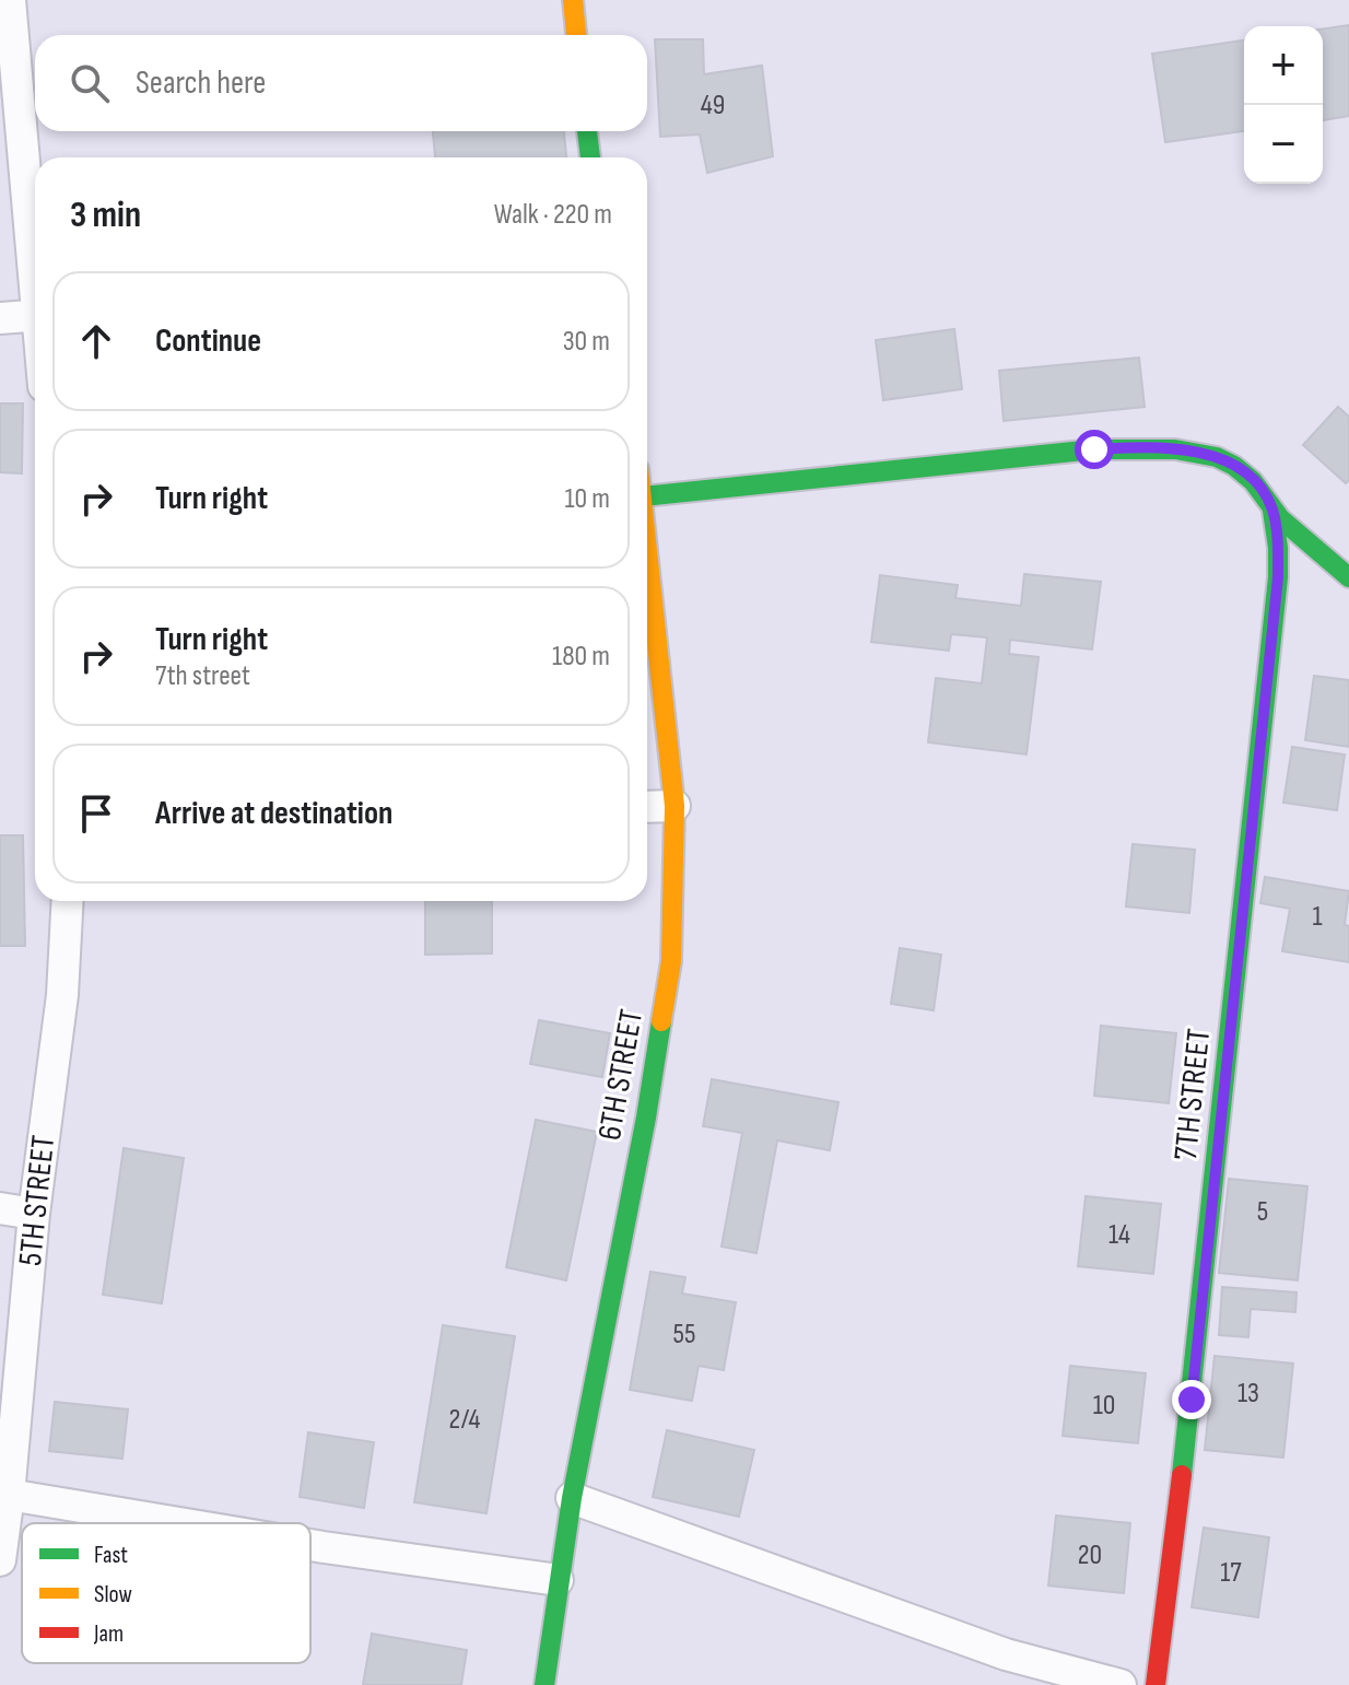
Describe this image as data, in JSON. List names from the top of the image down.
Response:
{
  "streets": {
    "street": ["6TH STREET", "7TH STREET", "5TH STREET"]
  },
  "house_numbers": [
    "49",
    "1",
    "5",
    "14",
    "55",
    "13",
    "10",
    "2/4",
    "20",
    "17"
  ],
  "legend": ["Fast", "Slow", "Jam"],
  "page": {
    "map_buttons": ["+", "−"],
    "search": "Search here",
    "heading": ["3 min", "Walk · 220 m"],
    "list": [
      ["Continue", "30 m"],
      ["Turn right", "10 m"],
      ["Turn right", "7th street", "180 m"],
      "Arrive at destination"
    ]
  }
}
